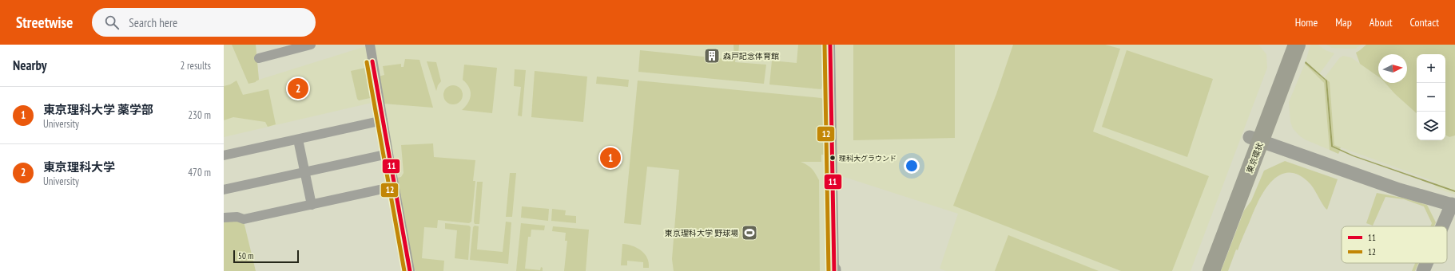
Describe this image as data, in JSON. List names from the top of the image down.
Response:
{
  "streets": {
    "highway": ["東京環状"]
  },
  "places": {
    "building": ["森戸記念体育館"],
    "other": ["理科大グラウンド"],
    "sports": ["東京理科大学 野球場"]
  },
  "lines": ["transit line 11", "transit line 12"],
  "legend": ["11", "12"],
  "scale_bar": "50 m",
  "north": "right",
  "page": {
    "header": "Streetwise",
    "search": "Search here",
    "nav": [
      "Home",
      "Map",
      "About",
      "Contact"
    ],
    "heading": ["Nearby", "2 results"],
    "map_buttons": ["+", "−"],
    "pins": ["2", "1"],
    "list": [
      {
        "mark": "1",
        "name": "東京理科大学 薬学部",
        "note": "University",
        "value": "230 m"
      },
      {
        "mark": "2",
        "name": "東京理科大学",
        "note": "University",
        "value": "470 m"
      }
    ],
    "scale": "50 m"
  }
}
